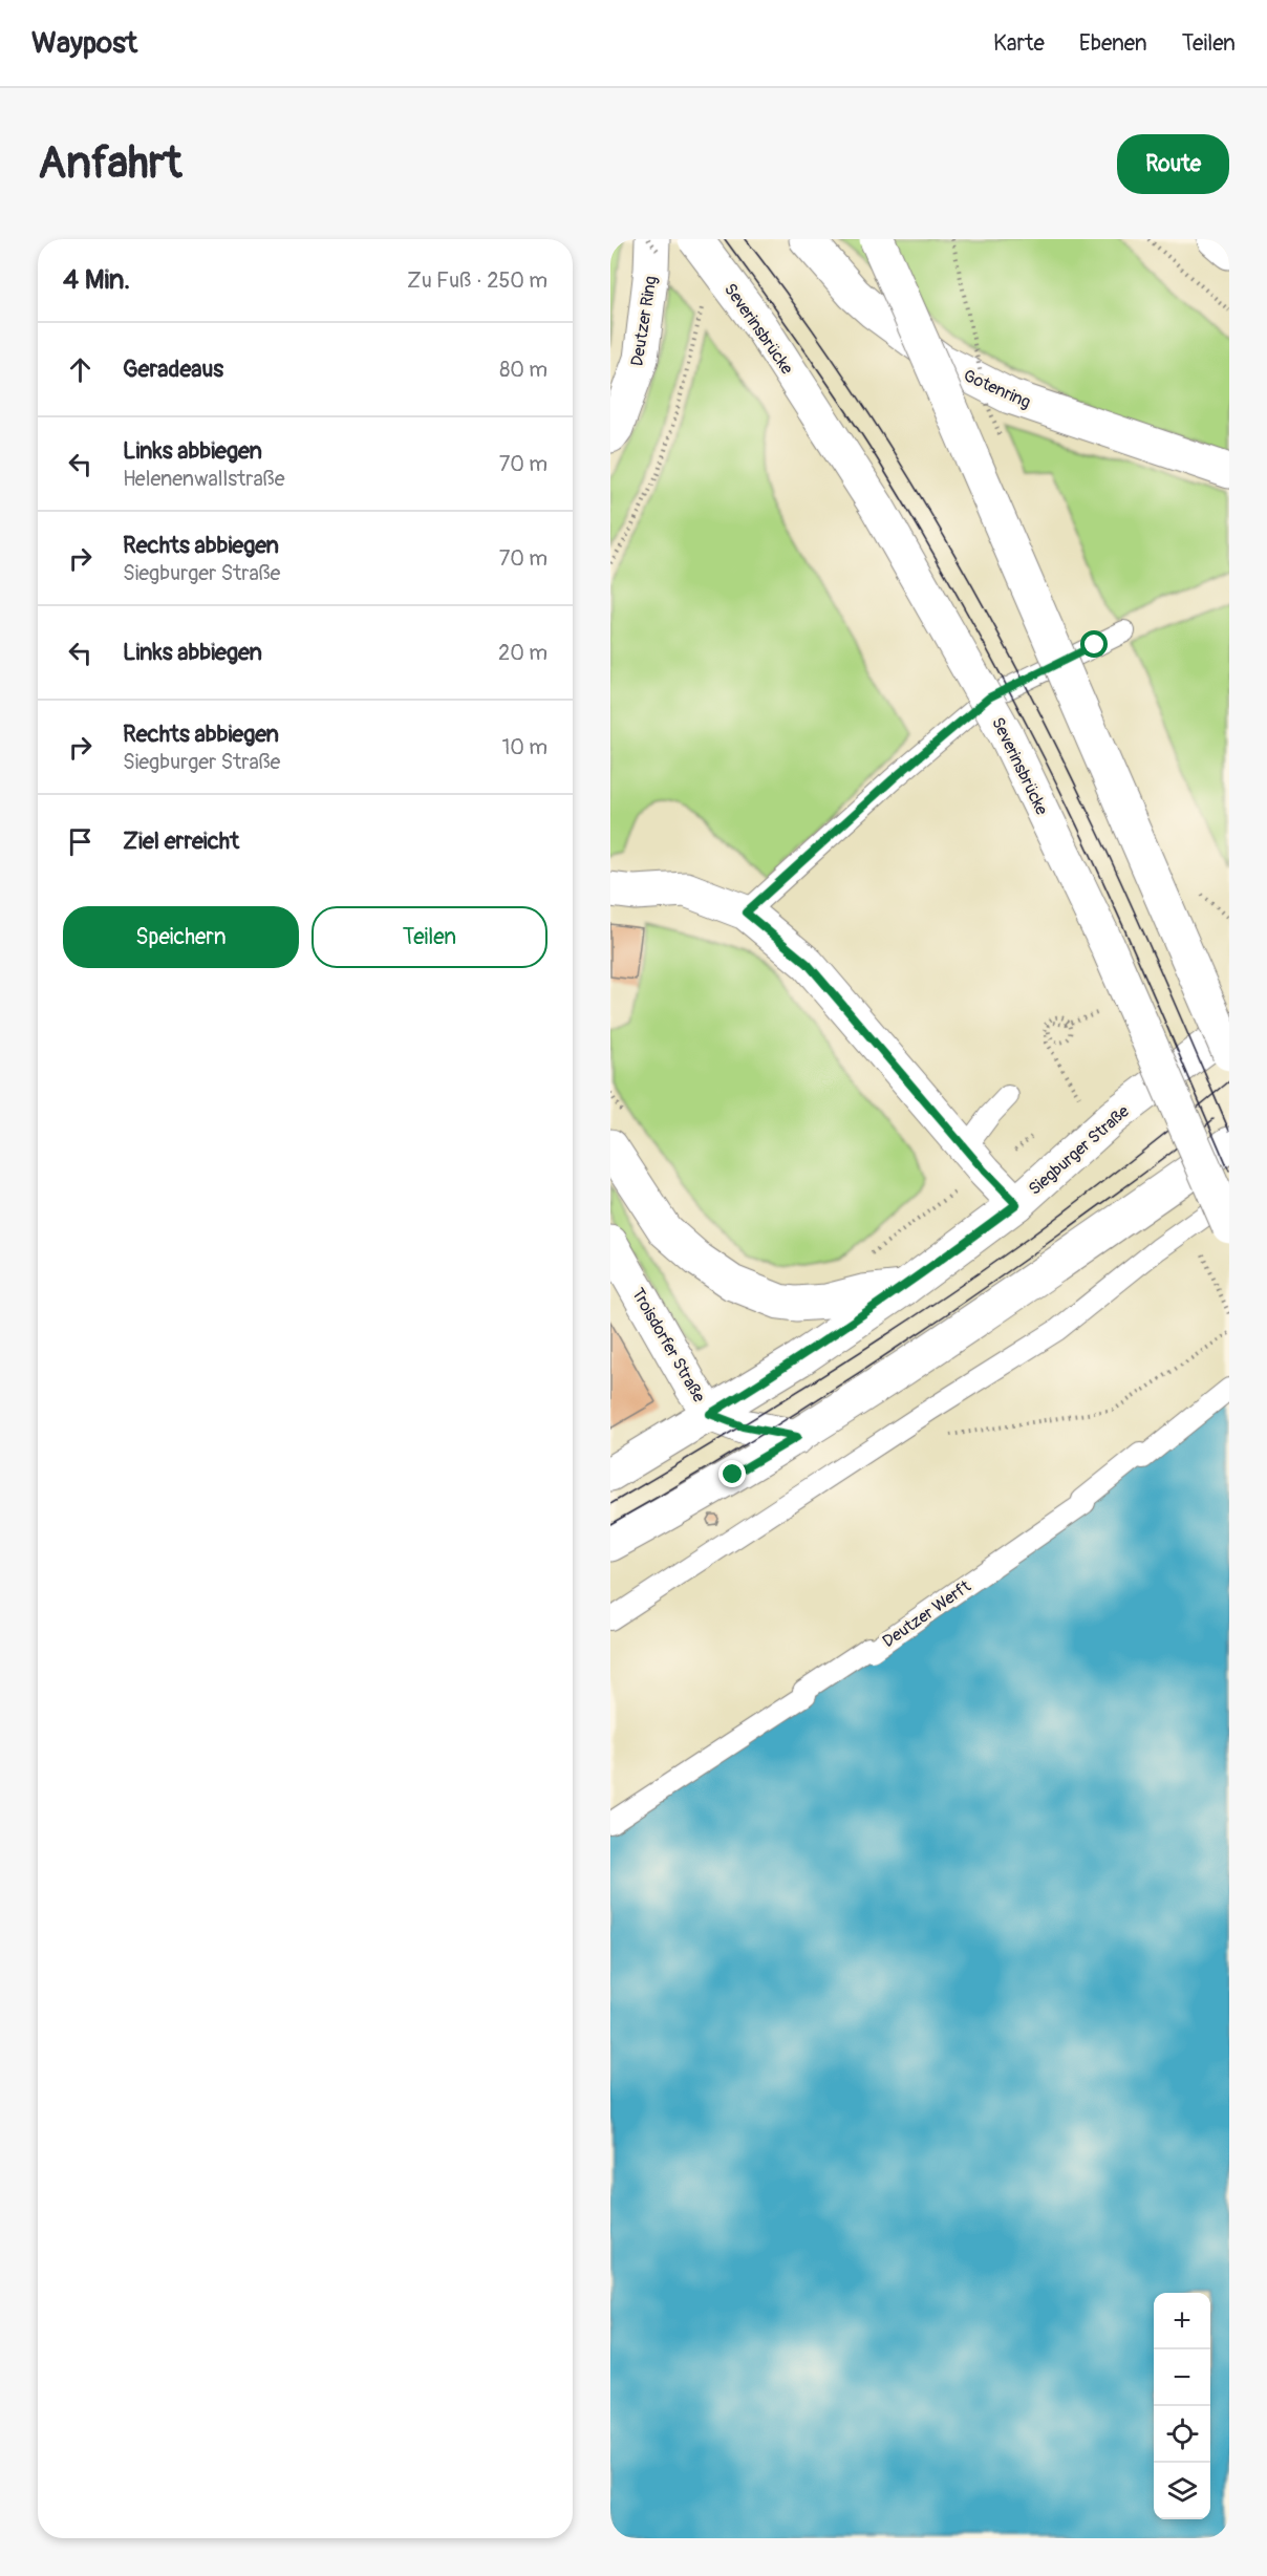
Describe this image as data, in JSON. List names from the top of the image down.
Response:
{
  "streets": {
    "main road": [
      "Deutzer Ring",
      "Severinsbrücke",
      "Gotenring",
      "Siegburger Straße",
      "Troisdorfer Straße"
    ],
    "lane": ["Deutzer Werft"]
  },
  "crossings": [
    ["Siegburger Straße", "Troisdorfer Straße"]
  ],
  "page": {
    "header": "Waypost",
    "nav": ["Karte", "Ebenen", "Teilen"],
    "buttons": [
      "Route",
      ["Speichern", "Teilen"]
    ],
    "title": "Anfahrt",
    "heading": ["4 Min.", "Zu Fuß · 250 m"],
    "list": [
      ["Geradeaus", "80 m"],
      ["Links abbiegen", "Helenenwallstraße", "70 m"],
      ["Rechts abbiegen", "Siegburger Straße", "70 m"],
      ["Links abbiegen", "20 m"],
      ["Rechts abbiegen", "Siegburger Straße", "10 m"],
      "Ziel erreicht"
    ],
    "map_buttons": ["+", "−"]
  }
}
